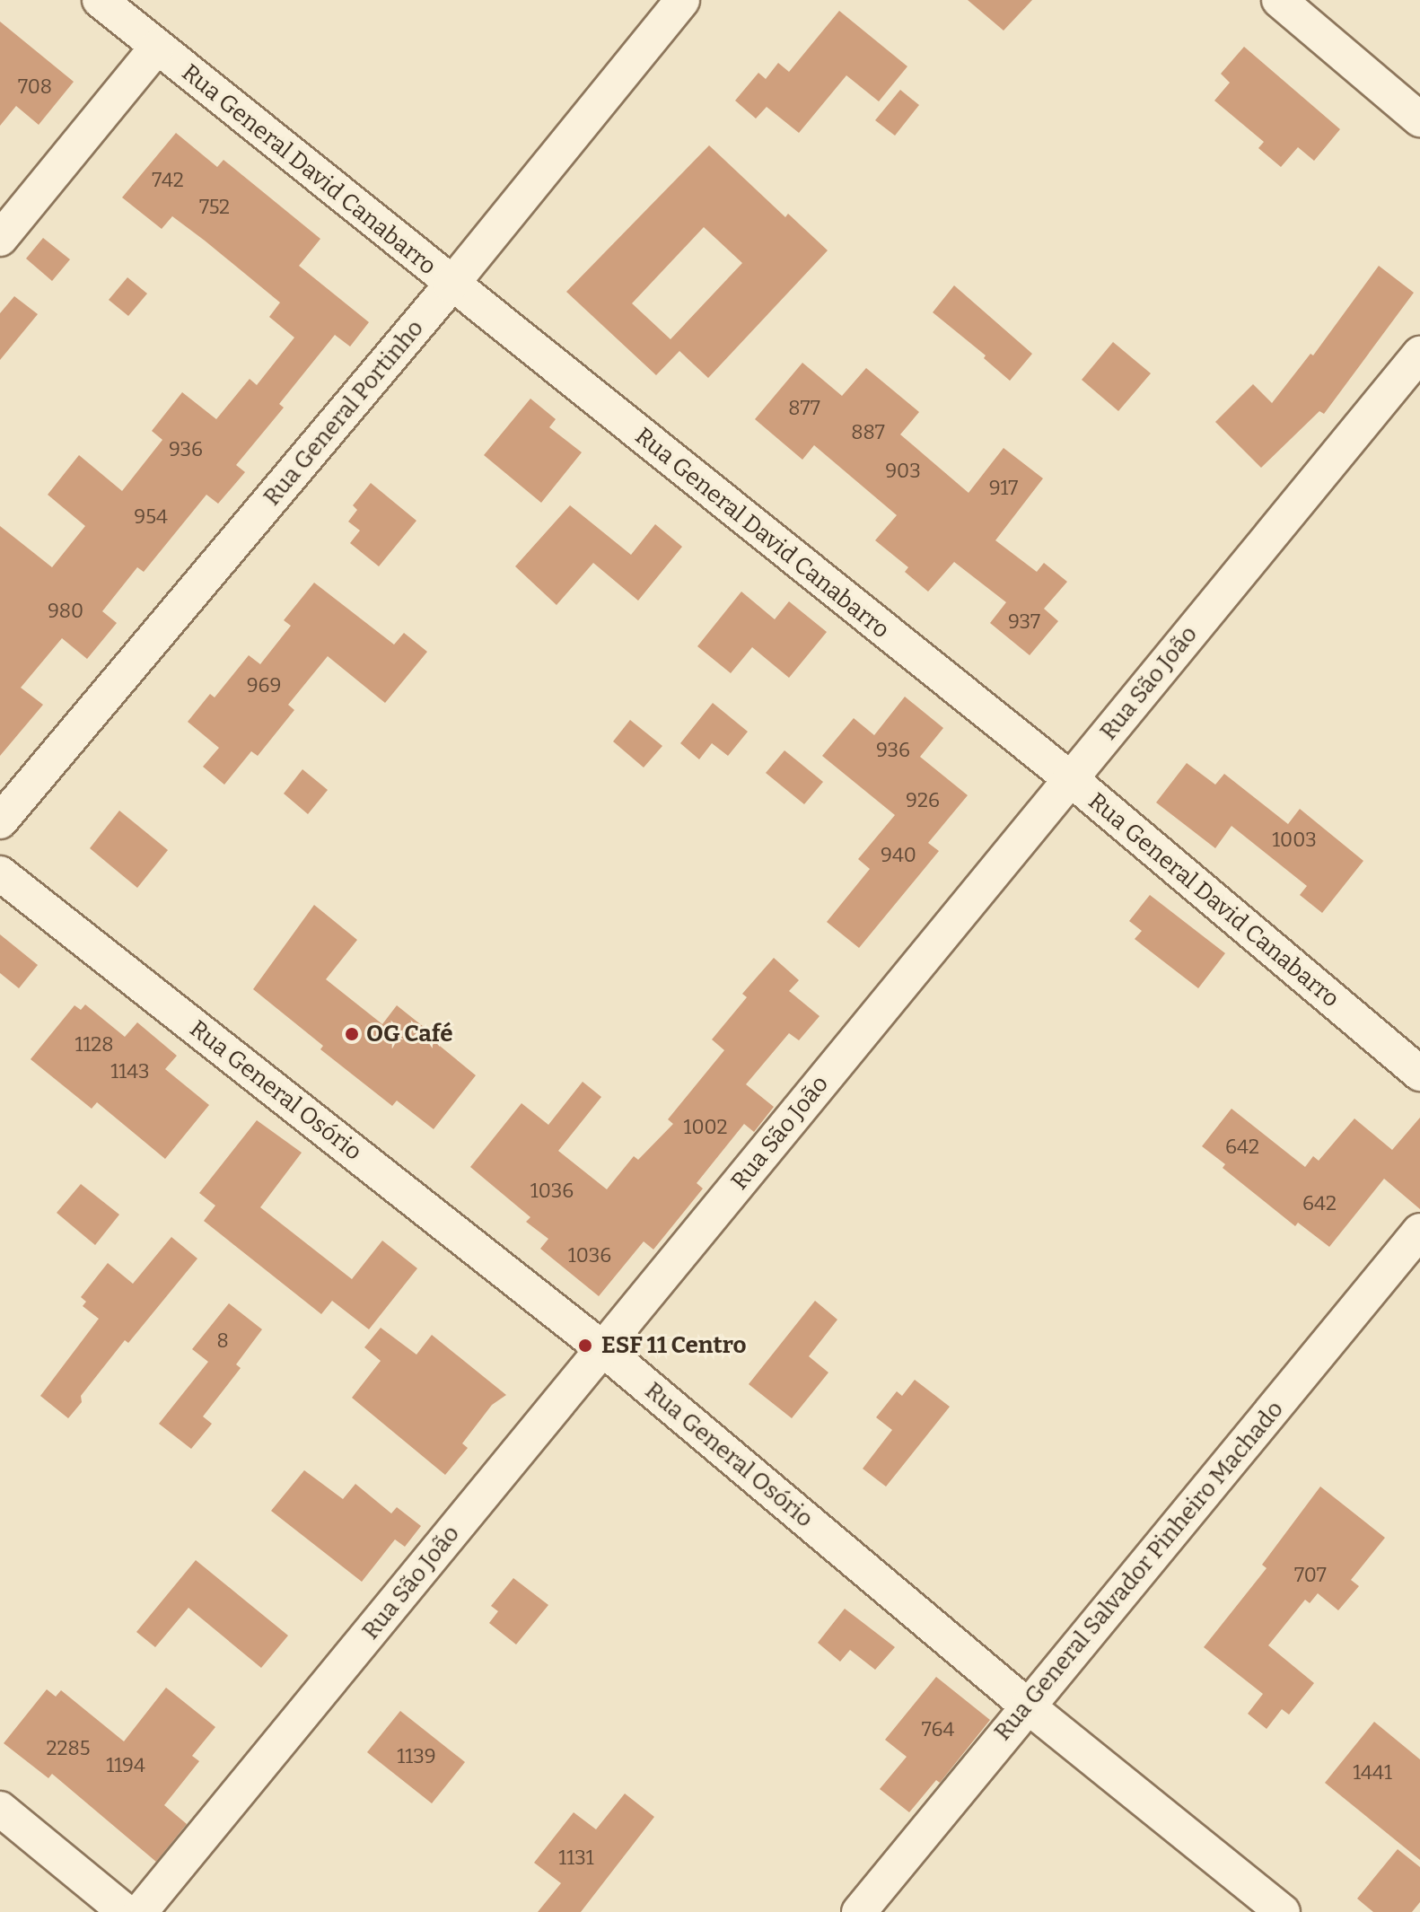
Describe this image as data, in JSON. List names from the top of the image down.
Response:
{
  "streets": {
    "street": [
      "Rua General David Canabarro",
      "Rua General Portinho",
      "Rua São João",
      "Rua General Osório",
      "Rua General Salvador Pinheiro Machado"
    ]
  },
  "crossings": [
    ["Rua General David Canabarro", "Rua General Portinho"],
    ["Rua General David Canabarro", "Rua São João"],
    ["Rua São João", "Rua General Osório"],
    ["Rua General Osório", "Rua General Salvador Pinheiro Machado"]
  ],
  "places": ["OG Café", "ESF 11 Centro"],
  "house_numbers": [
    "708",
    "742",
    "752",
    "877",
    "887",
    "936",
    "903",
    "917",
    "954",
    "980",
    "937",
    "969",
    "936",
    "926",
    "1003",
    "940",
    "1128",
    "1143",
    "1002",
    "642",
    "1036",
    "642",
    "1036",
    "8",
    "707",
    "764",
    "2285",
    "1139",
    "1194",
    "1441",
    "1131"
  ]
}
